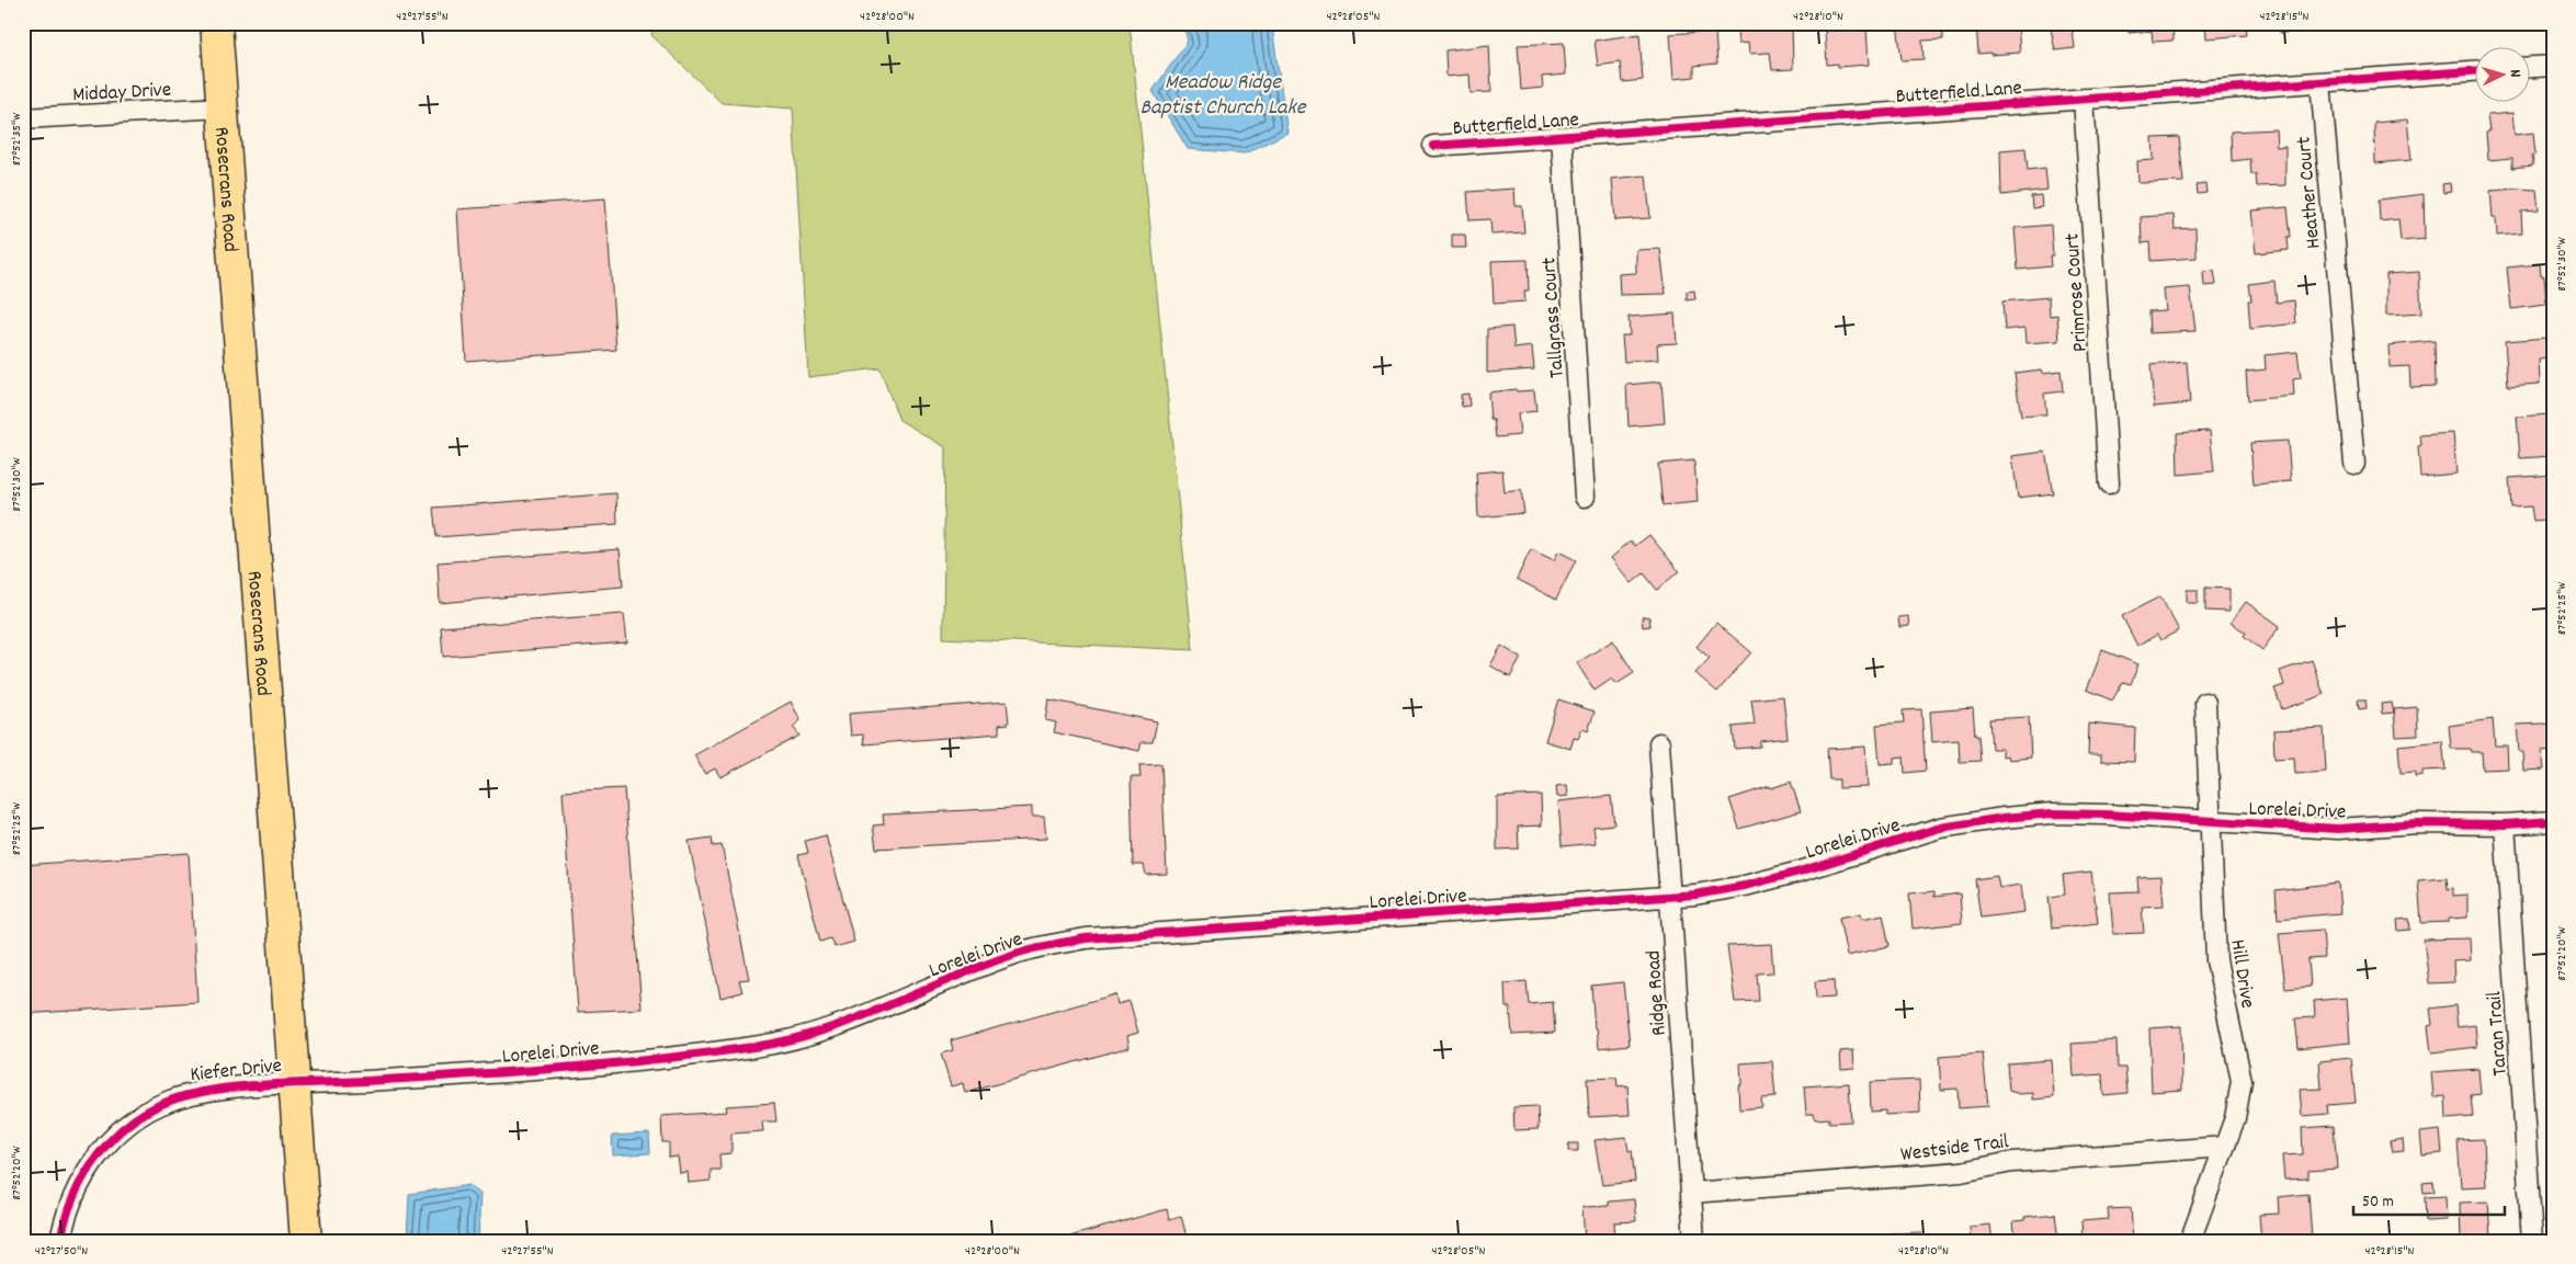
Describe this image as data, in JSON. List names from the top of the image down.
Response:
{
  "streets": {
    "main road": ["Rosecrans Road"],
    "street": [
      "Midday Drive",
      "Butterfield Lane",
      "Heather Court",
      "Primrose Court",
      "Tallgrass Court",
      "Lorelei Drive",
      "Hill Drive",
      "Ridge Road",
      "Taran Trail",
      "Kiefer Drive",
      "Westside Trail"
    ]
  },
  "crossings": [
    ["Midday Drive", "Rosecrans Road"],
    ["Butterfield Lane", "Heather Court"],
    ["Butterfield Lane", "Primrose Court"],
    ["Butterfield Lane", "Tallgrass Court"],
    ["Rosecrans Road", "Lorelei Drive"],
    ["Rosecrans Road", "Kiefer Drive"],
    ["Lorelei Drive", "Hill Drive"],
    ["Lorelei Drive", "Ridge Road"],
    ["Lorelei Drive", "Taran Trail"],
    ["Lorelei Drive", "Kiefer Drive"],
    ["Hill Drive", "Westside Trail"],
    ["Ridge Road", "Westside Trail"]
  ],
  "water": ["Meadow Ridge Baptist Church Lake"],
  "scale_bar": "50 m",
  "north": "right",
  "coordinates": [
    "42°27'55\"N",
    "42°28'00\"N",
    "42°28'05\"N",
    "42°28'10\"N",
    "42°28'15\"N",
    "87°52'35\"W",
    "87°52'30\"W",
    "87°52'25\"W",
    "87°52'20\"W",
    "42°27'50\"N"
  ]
}
